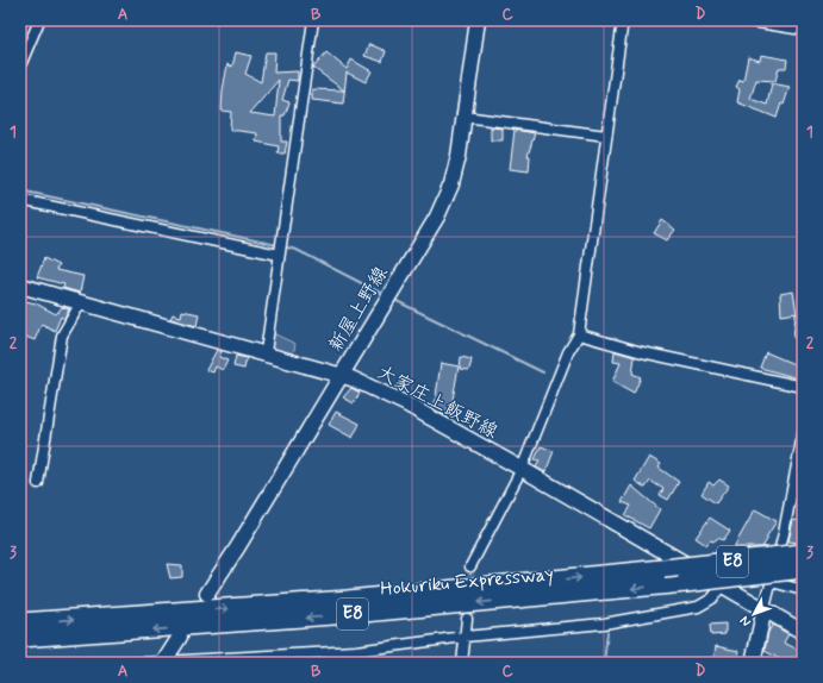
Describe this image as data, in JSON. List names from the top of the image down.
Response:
{
  "streets": {
    "highway": ["E8", "Hokuriku Expressway"],
    "main road": ["新屋上野線", "大家庄上飯野線"]
  },
  "crossings": [
    ["新屋上野線", "大家庄上飯野線"]
  ],
  "north": "bottom left",
  "grid": {
    "columns": [
      "A",
      "B",
      "C",
      "D"
    ],
    "rows": ["1", "2", "3"]
  }
}
